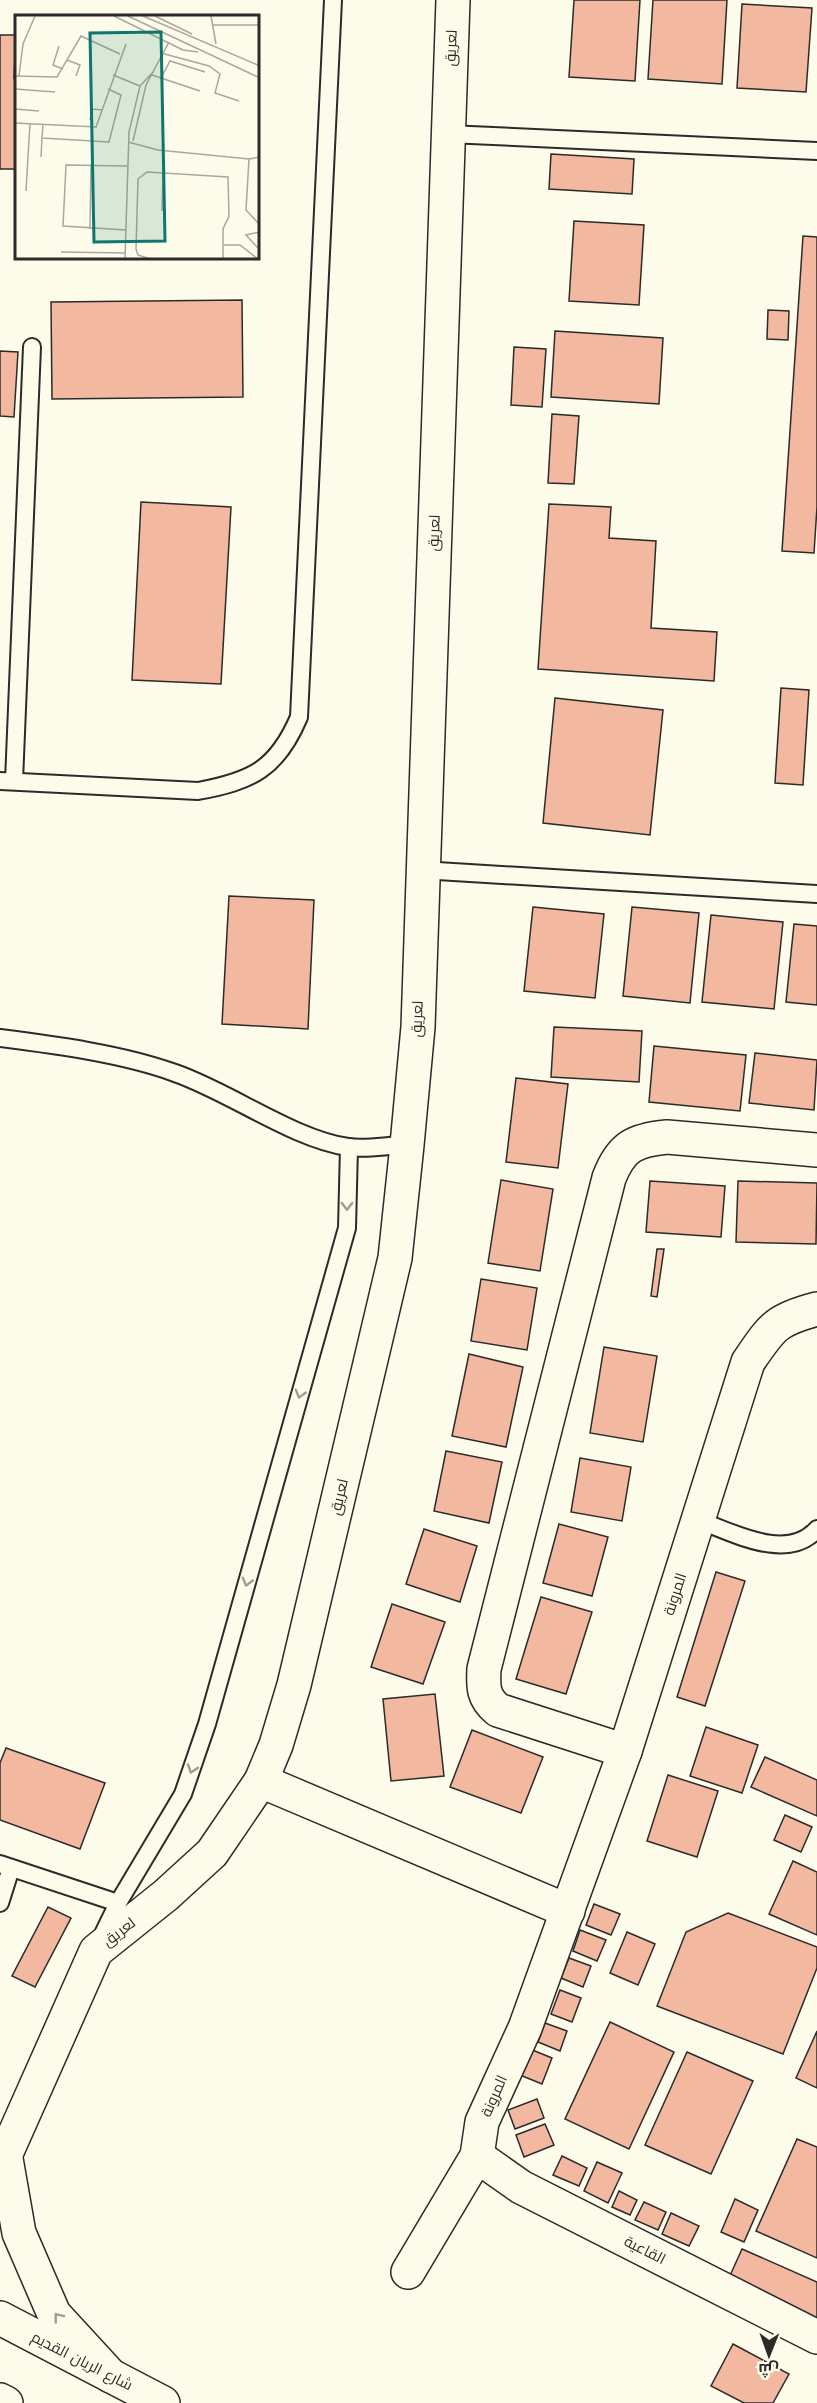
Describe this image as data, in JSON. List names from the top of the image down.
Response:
{
  "streets": {
    "main road": [
      "لعريق",
      "المرونة",
      "القاعية",
      "شارع الريان القديم"
    ]
  },
  "crossings": [
    ["لعريق", "شارع الريان القديم"],
    ["المرونة", "القاعية"]
  ],
  "north": "bottom"
}
